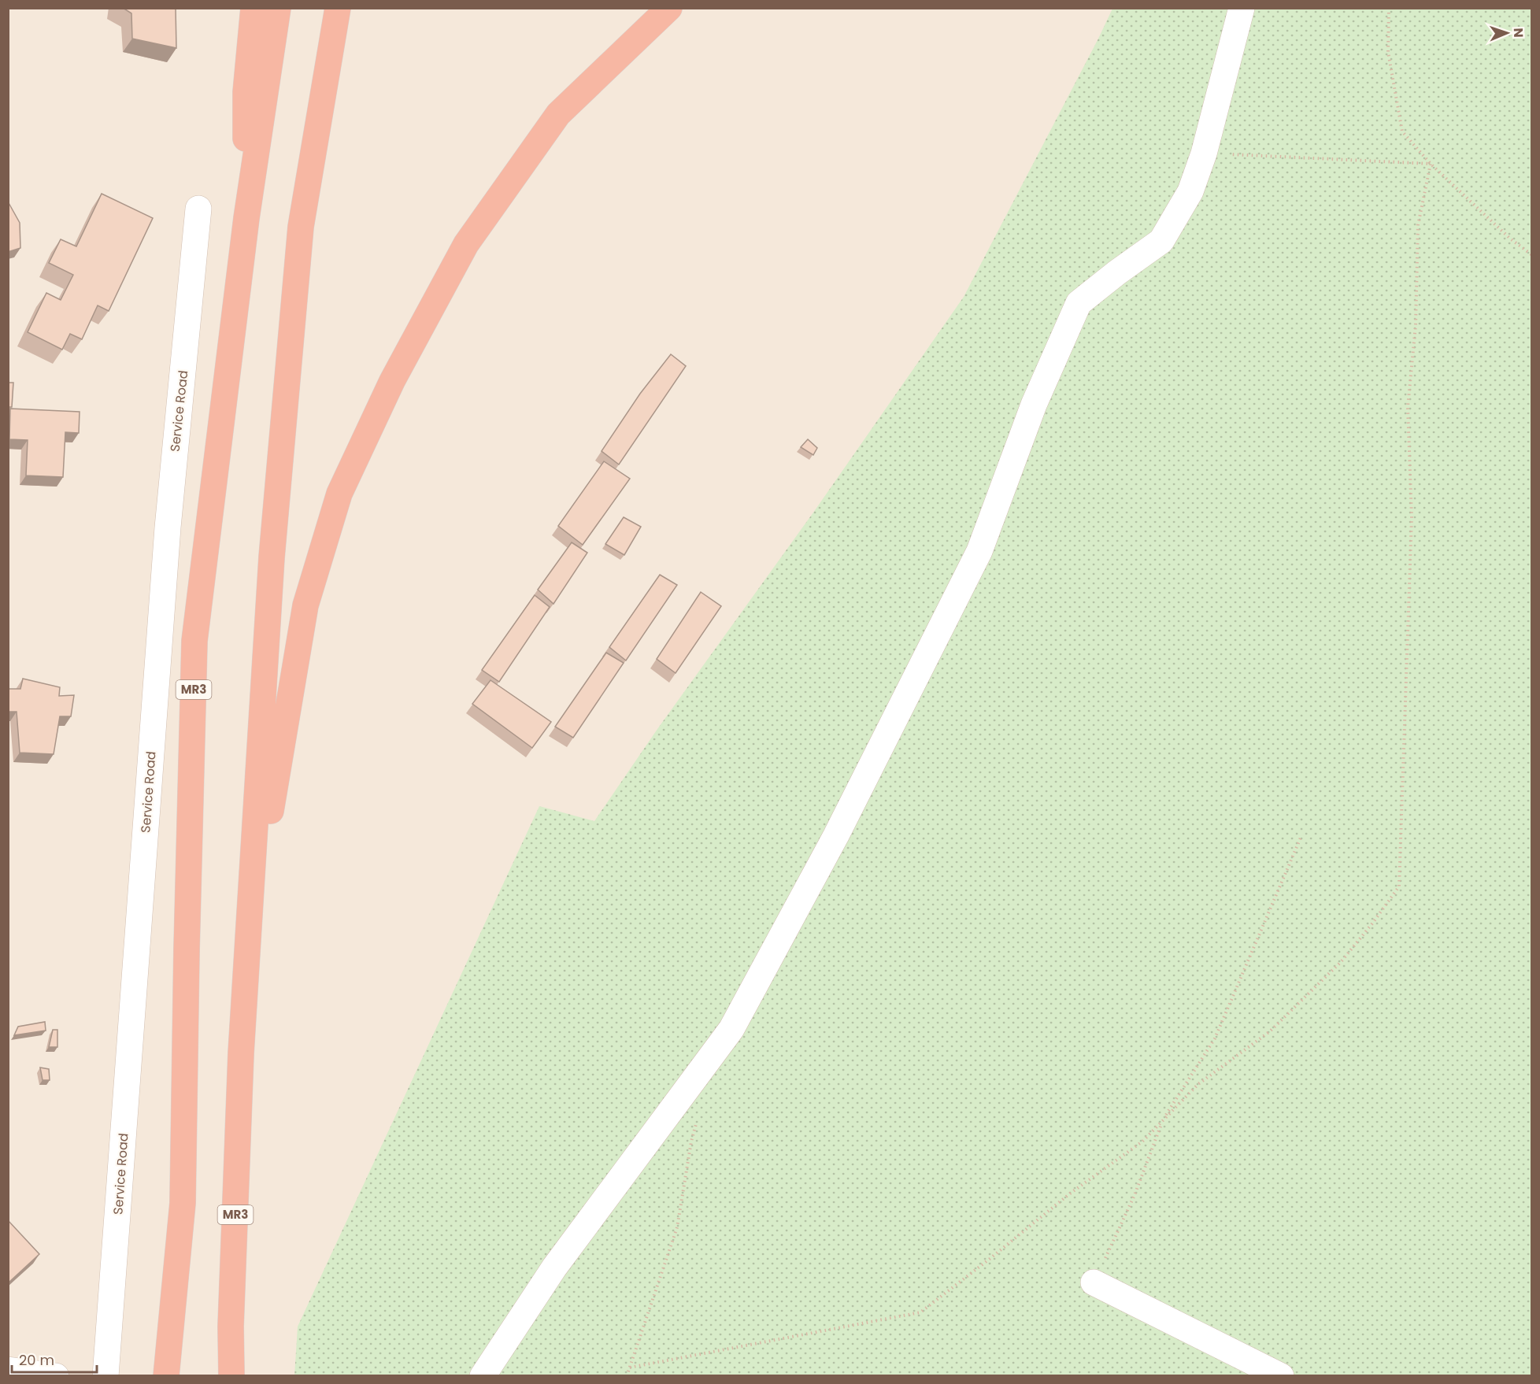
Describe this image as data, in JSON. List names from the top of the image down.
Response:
{
  "streets": {
    "highway": ["MR3"],
    "street": ["Service Road"]
  },
  "scale_bar": "20 m",
  "north": "right"
}
